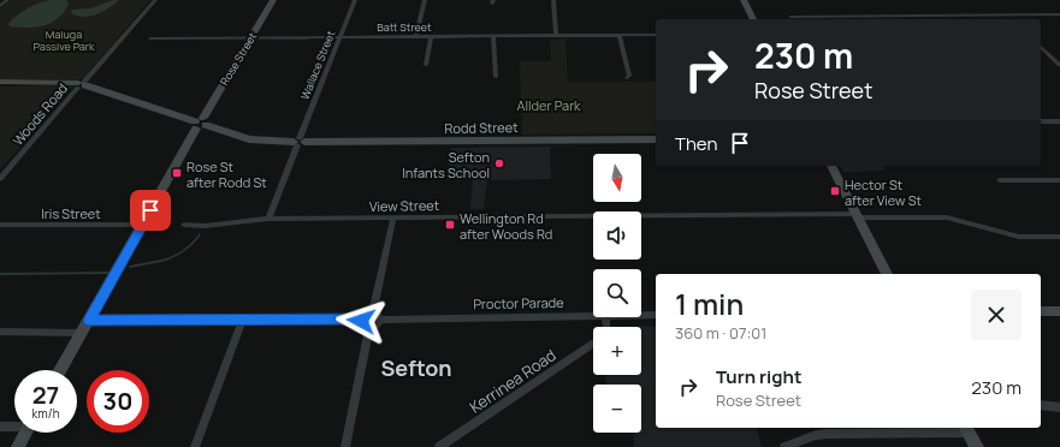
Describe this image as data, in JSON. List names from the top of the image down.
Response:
{
  "streets": {
    "street": [
      "Batt Street",
      "Rose Street",
      "Wallace Street",
      "Woods Road",
      "Rodd Street",
      "View Street",
      "Iris Street",
      "Proctor Parade",
      "Kerrinea Road"
    ]
  },
  "crossings": [
    ["Batt Street", "Rose Street"],
    ["Batt Street", "Wallace Street"],
    ["Rose Street", "Rodd Street"],
    ["Rose Street", "Iris Street"],
    ["Wallace Street", "Rodd Street"],
    ["Wallace Street", "View Street"],
    ["Woods Road", "Rodd Street"]
  ],
  "districts": ["Sefton"],
  "parks": ["Maluga Passive Park", "Allder Park"],
  "places": {
    "other": ["Sefton Infants School"],
    "transit": ["Rose St after Rodd St", "Hector St after View St", "Wellington Rd after Woods Rd"]
  },
  "north": "bottom",
  "page": {
    "turn": ["230 m", "Rose Street"],
    "then": "Then",
    "map_buttons": ["+", "−"],
    "heading": ["1 min", "360 m · 07:01"],
    "list": [
      {
        "name": "Turn right",
        "note": "Rose Street",
        "value": "230 m"
      }
    ],
    "speed": "27 km/h",
    "limit": "30"
  }
}
